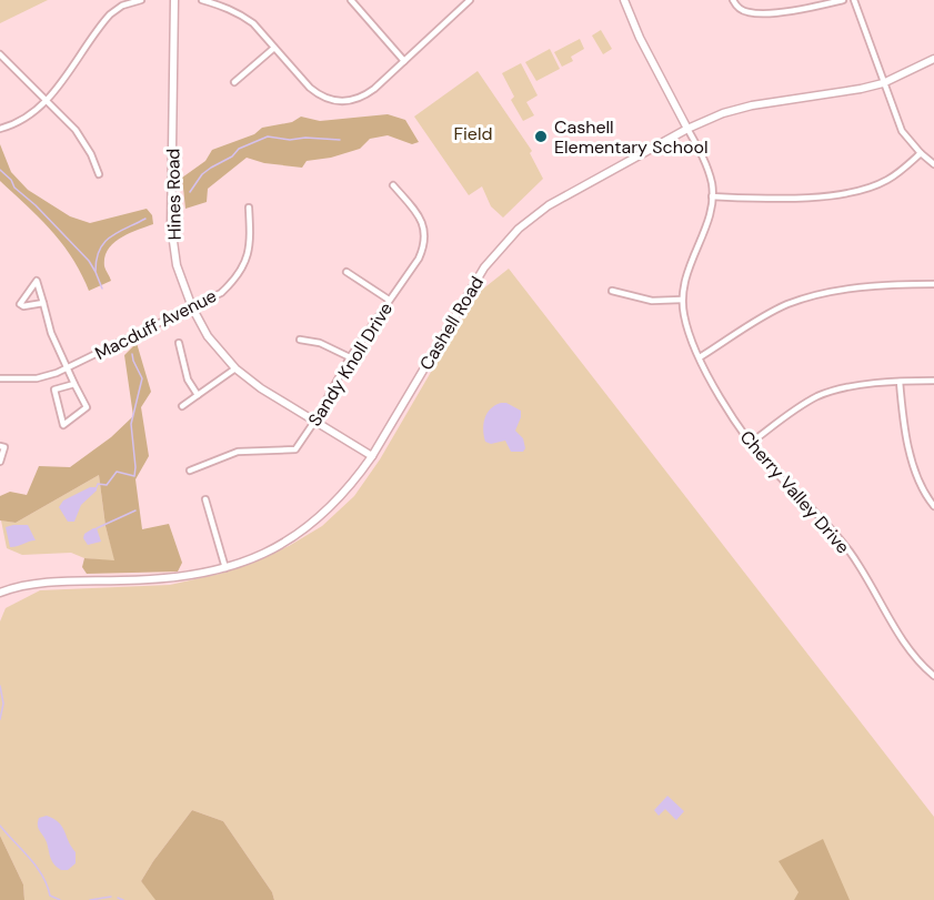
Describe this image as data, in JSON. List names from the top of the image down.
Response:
{
  "streets": {
    "street": [
      "Hines Road",
      "Cashell Road",
      "Macduff Avenue",
      "Sandy Knoll Drive",
      "Cherry Valley Drive"
    ]
  },
  "crossings": [
    ["Hines Road", "Cashell Road"],
    ["Hines Road", "Macduff Avenue"],
    ["Hines Road", "Sandy Knoll Drive"],
    ["Cashell Road", "Cherry Valley Drive"]
  ],
  "parks": ["Field"],
  "places": ["Cashell Elementary School"]
}
